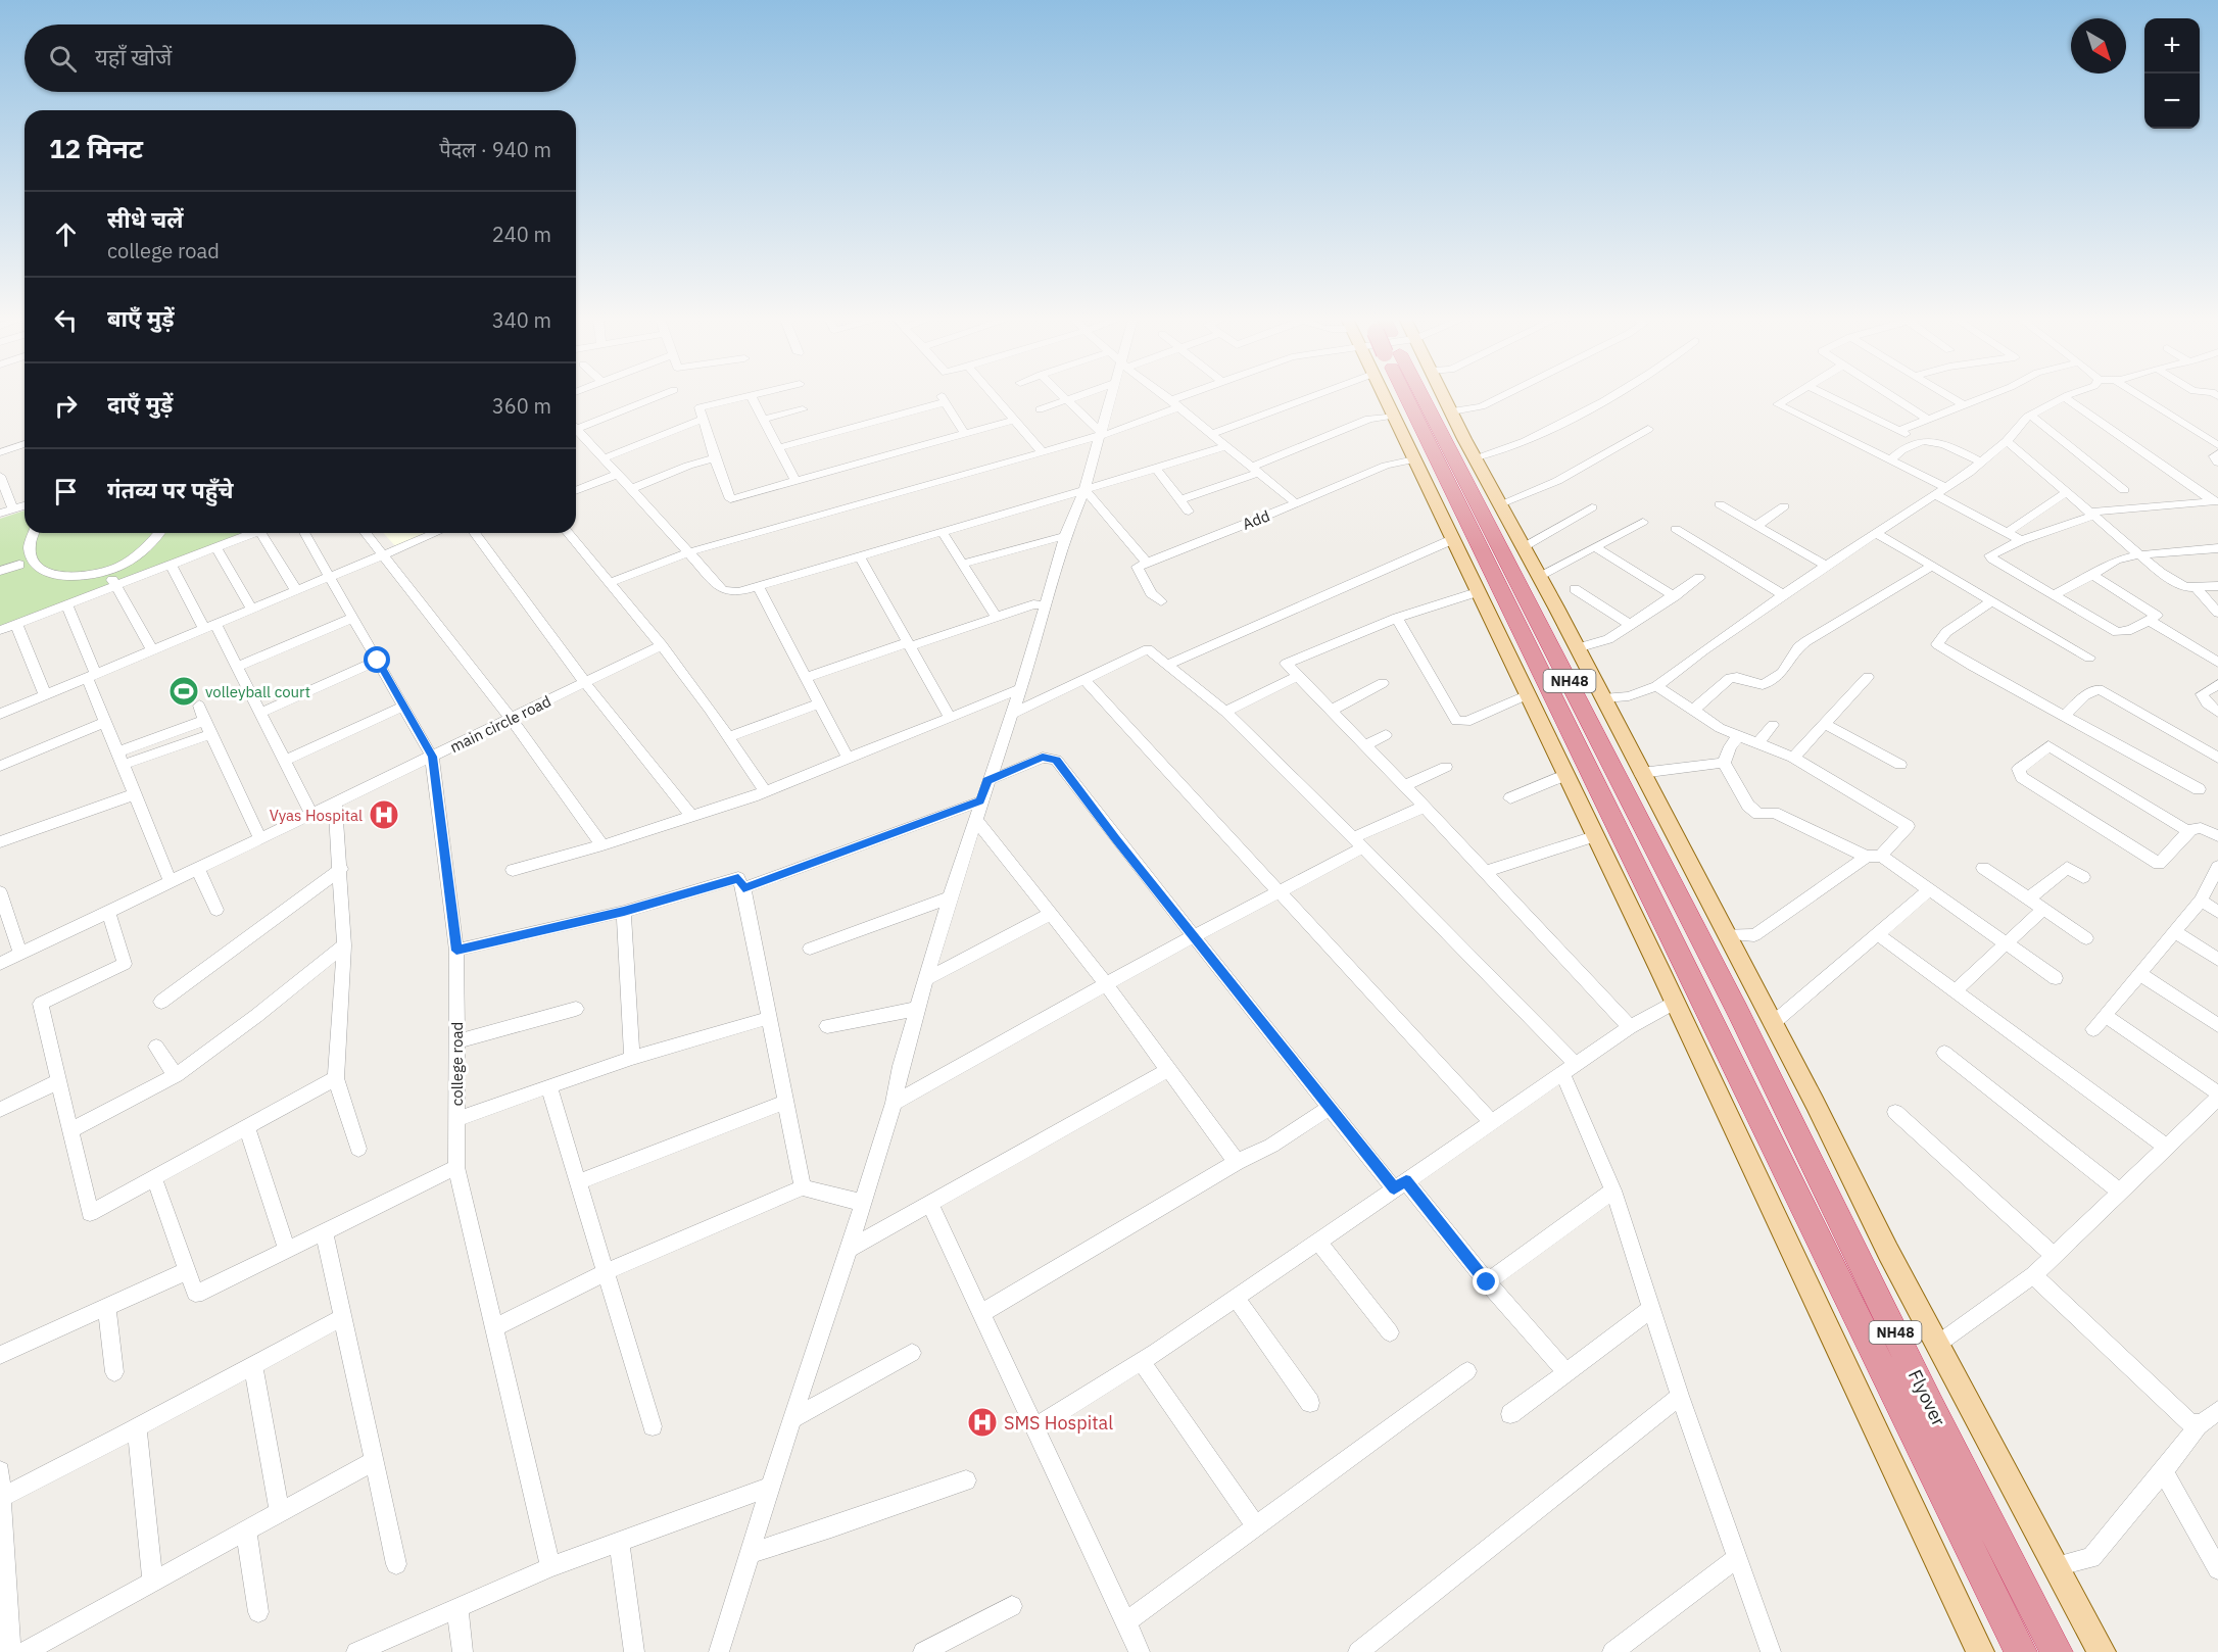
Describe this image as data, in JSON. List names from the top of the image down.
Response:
{
  "streets": {
    "highway": ["NH48", "Flyover"],
    "street": ["Add", "main circle road", "college road"]
  },
  "crossings": [
    ["main circle road", "college road"]
  ],
  "places": {
    "sports": ["volleyball court"],
    "hospital": ["Vyas Hospital", "SMS Hospital"]
  },
  "north": "bottom right",
  "page": {
    "map_buttons": ["+", "−"],
    "search": "यहाँ खोजें",
    "heading": ["12 मिनट", "पैदल · 940 m"],
    "list": [
      ["सीधे चलें", "college road", "240 m"],
      ["बाएँ मुड़ें", "340 m"],
      ["दाएँ मुड़ें", "360 m"],
      "गंतव्य पर पहुँचे"
    ]
  }
}
